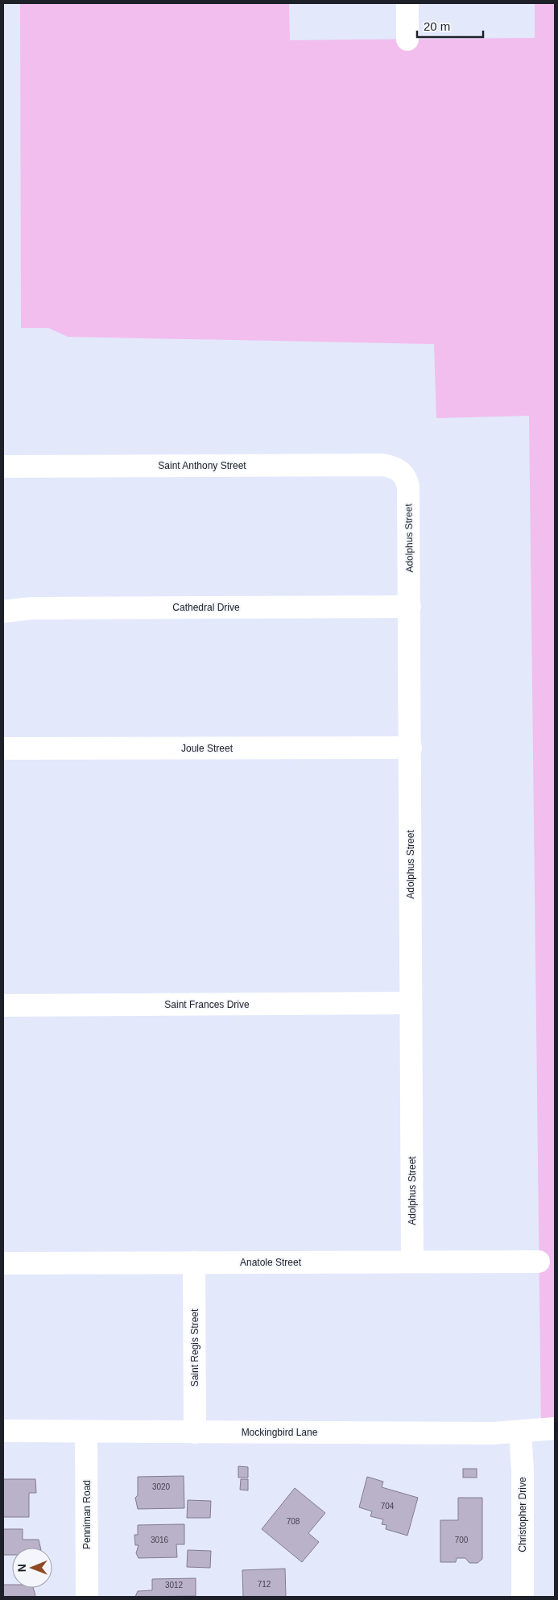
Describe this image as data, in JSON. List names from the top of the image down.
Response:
{
  "streets": {
    "street": [
      "Saint Anthony Street",
      "Adolphus Street",
      "Cathedral Drive",
      "Joule Street",
      "Saint Frances Drive",
      "Anatole Street",
      "Saint Regis Street",
      "Mockingbird Lane",
      "Penniman Road",
      "Christopher Drive"
    ]
  },
  "crossings": [
    ["Saint Anthony Street", "Adolphus Street"],
    ["Adolphus Street", "Cathedral Drive"],
    ["Adolphus Street", "Joule Street"],
    ["Adolphus Street", "Saint Frances Drive"],
    ["Adolphus Street", "Anatole Street"],
    ["Anatole Street", "Saint Regis Street"],
    ["Saint Regis Street", "Mockingbird Lane"],
    ["Mockingbird Lane", "Penniman Road"],
    ["Mockingbird Lane", "Christopher Drive"]
  ],
  "house_numbers": [
    "3020",
    "704",
    "708",
    "3016",
    "700",
    "712",
    "3012"
  ],
  "scale_bar": "20 m",
  "north": "left"
}
